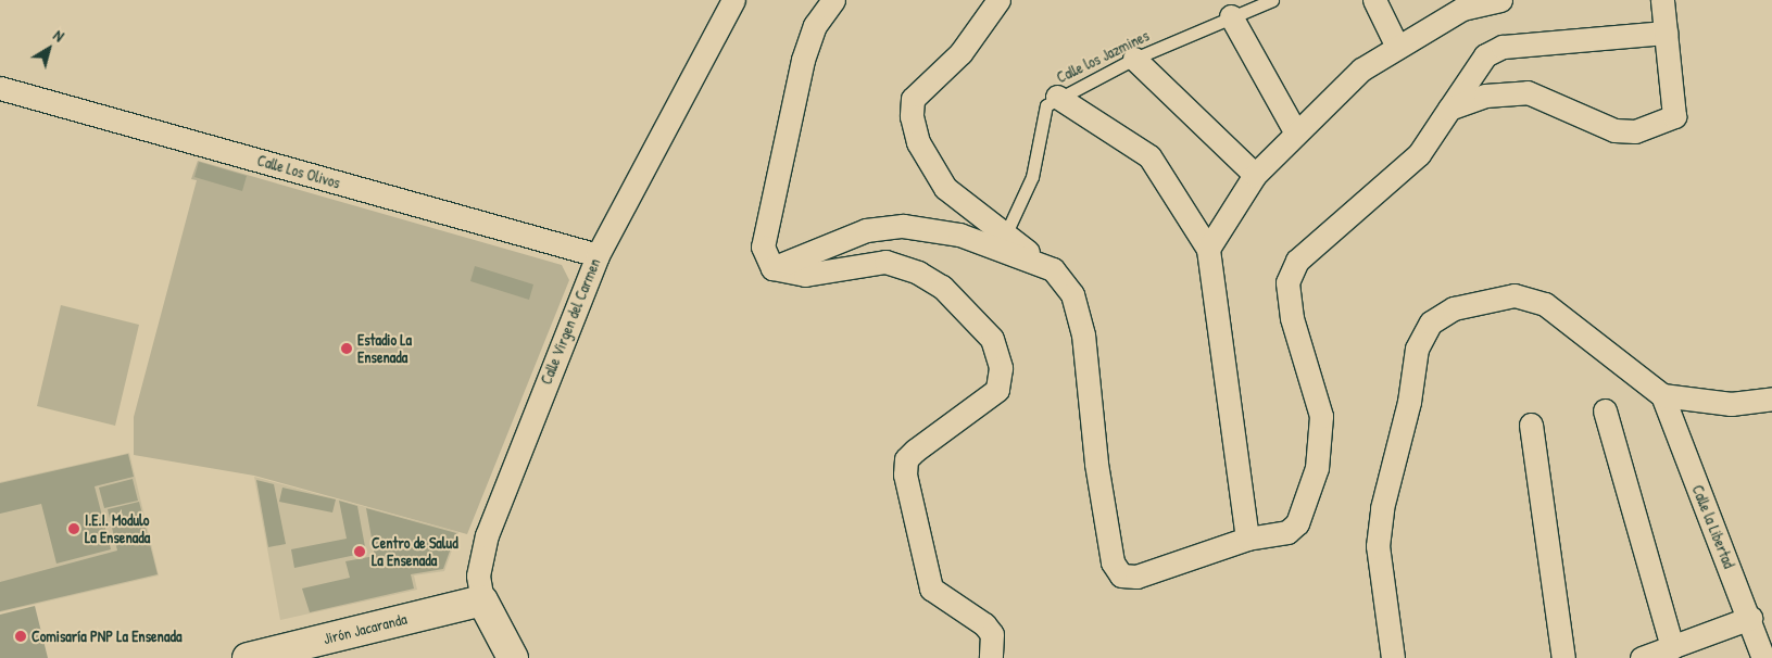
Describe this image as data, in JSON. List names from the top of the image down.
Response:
{
  "streets": {
    "street": [
      "Calle Los Olivos",
      "Calle Virgen del Carmen",
      "Calle la Libertad",
      "Jirón Jacaranda"
    ],
    "lane": ["Calle los Jazmines"]
  },
  "crossings": [
    ["Calle Los Olivos", "Calle Virgen del Carmen"],
    ["Calle Virgen del Carmen", "Jirón Jacaranda"]
  ],
  "places": [
    "Estadio La Ensenada",
    "I.E.I. Modulo La Ensenada",
    "Centro de Salud La Ensenada",
    "Comisaría PNP La Ensenada"
  ],
  "north": "top right"
}
